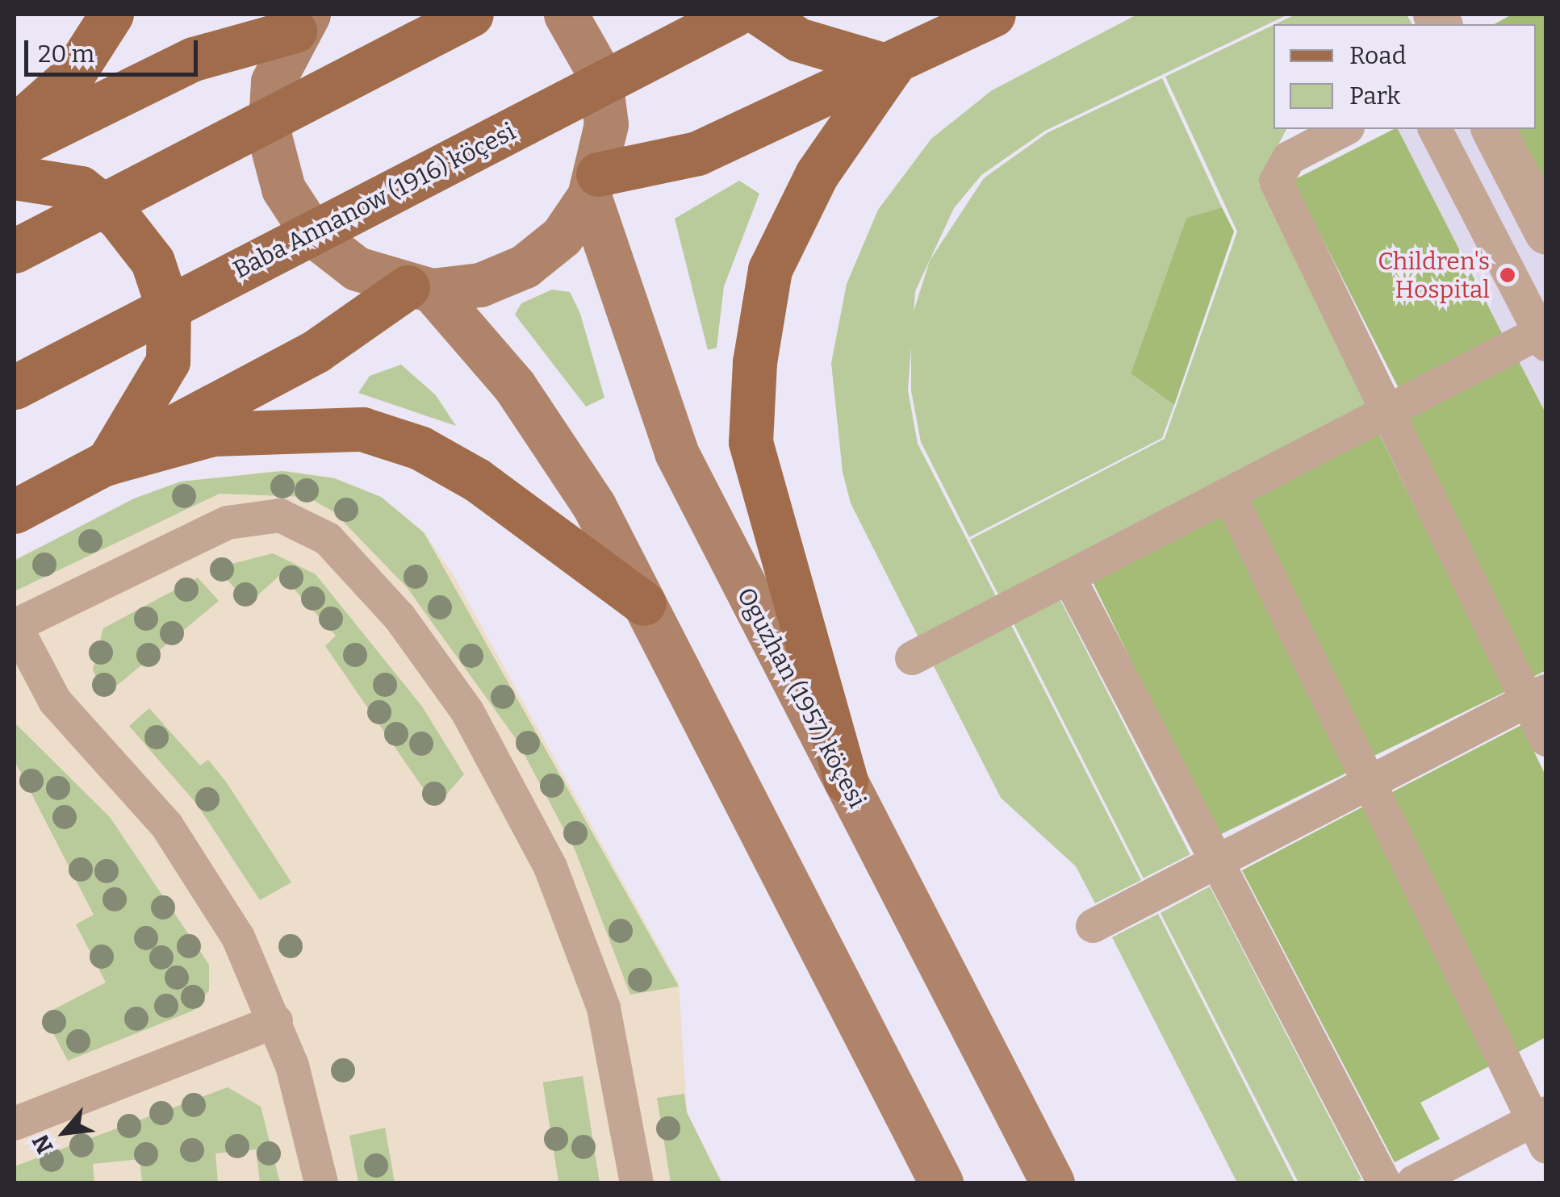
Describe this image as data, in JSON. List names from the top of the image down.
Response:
{
  "streets": {
    "main road": ["Baba Annanow (1916) köçesi", "Oguzhan (1957) köçesi"]
  },
  "places": ["Children's Hospital"],
  "legend": ["Road", "Park"],
  "scale_bar": "20 m",
  "north": "bottom left"
}
